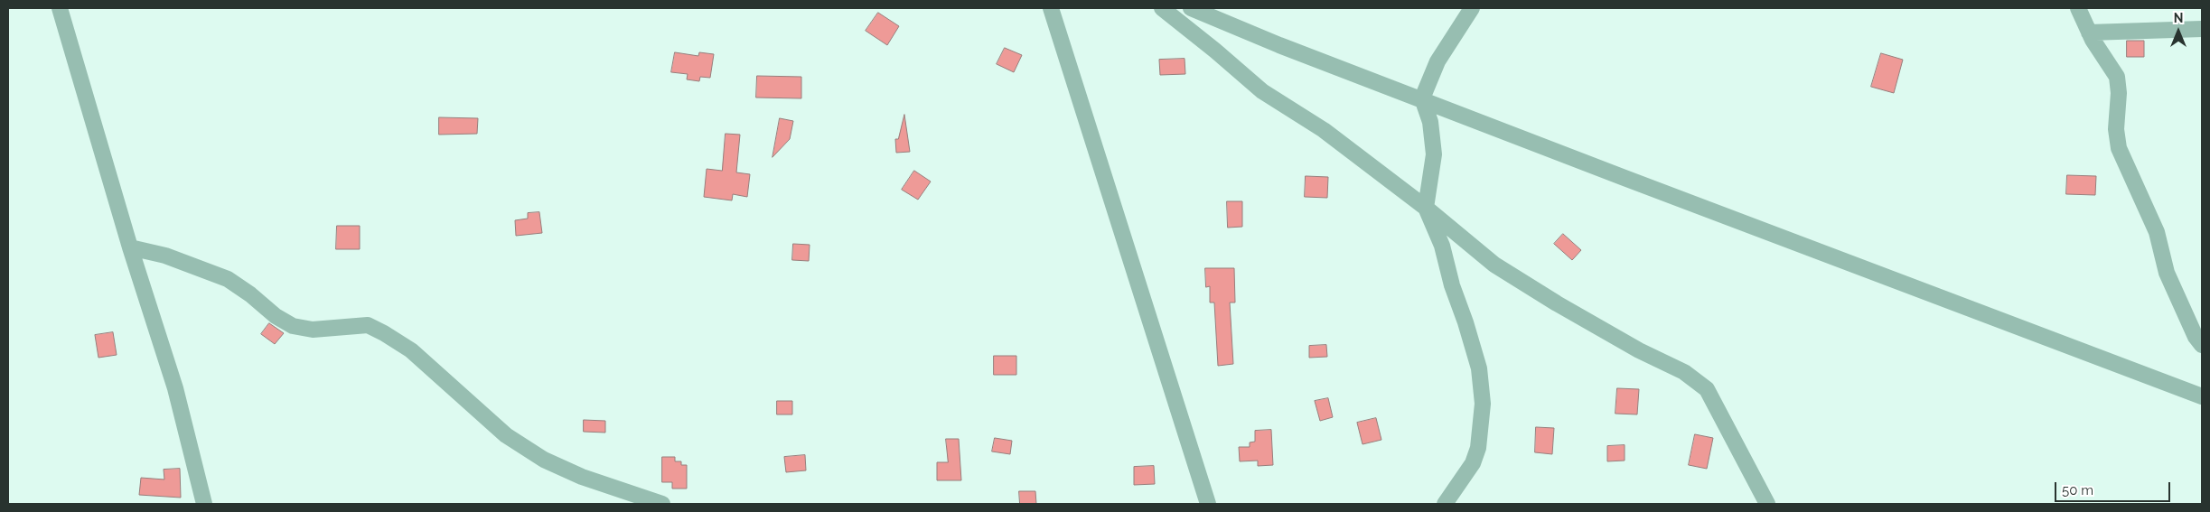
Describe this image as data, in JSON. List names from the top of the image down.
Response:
{
  "scale_bar": "50 m",
  "north": "top"
}
